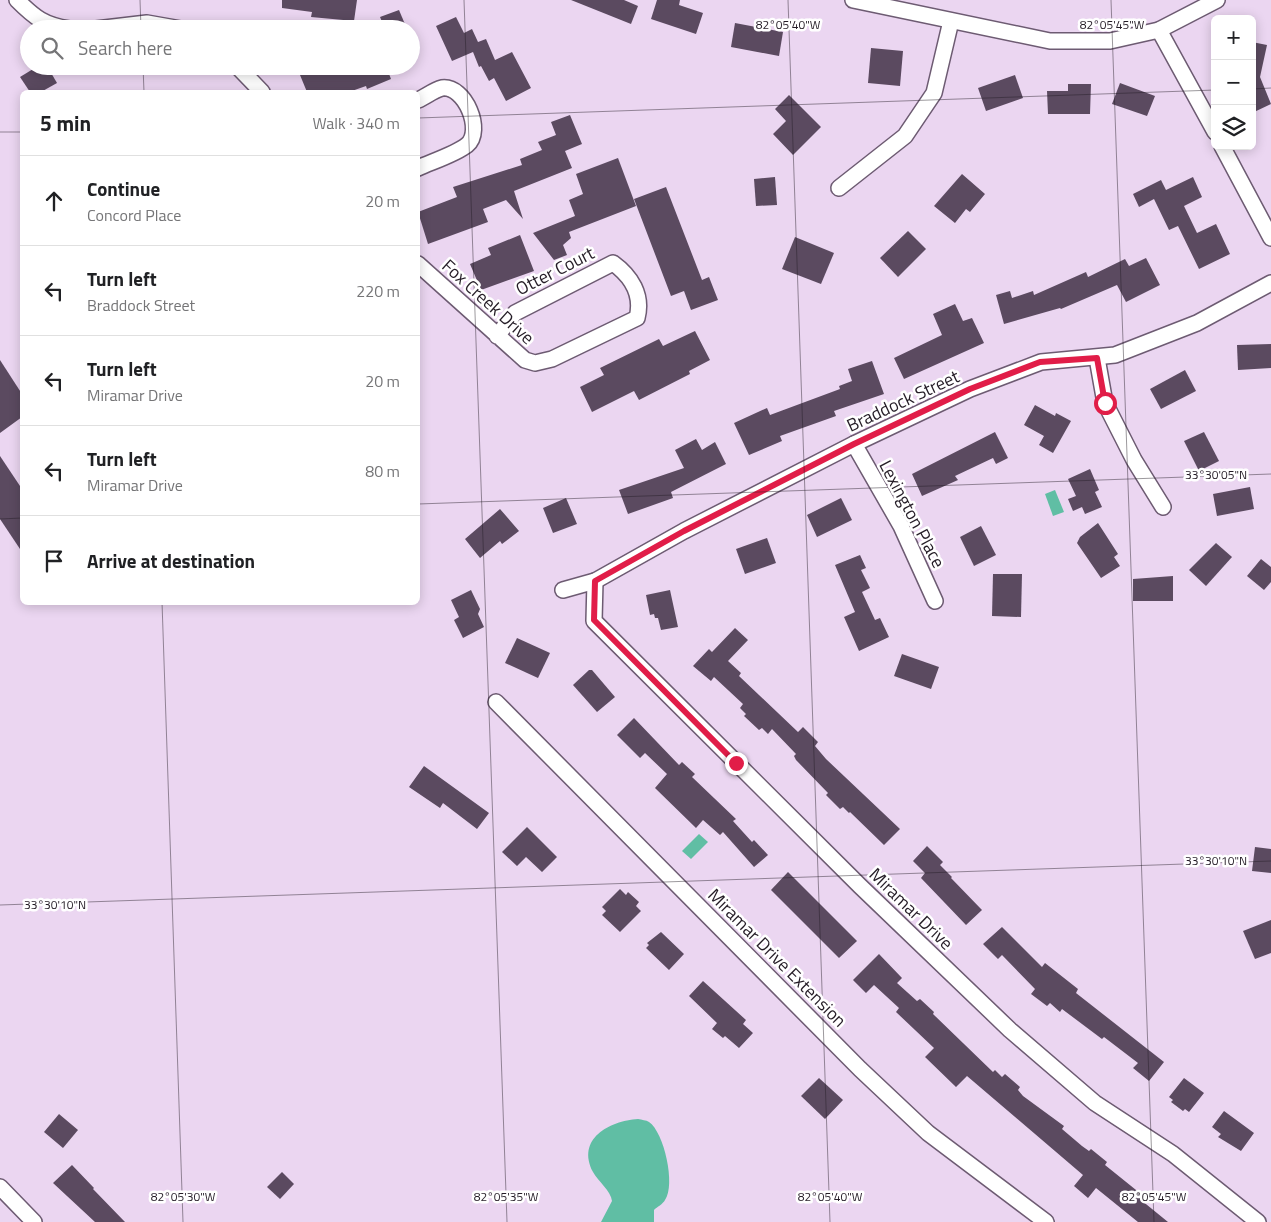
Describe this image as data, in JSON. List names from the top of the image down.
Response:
{
  "streets": {
    "street": [
      "Otter Court",
      "Fox Creek Drive",
      "Braddock Street",
      "Lexington Place",
      "Miramar Drive",
      "Miramar Drive Extension"
    ]
  },
  "crossings": [
    ["Otter Court", "Fox Creek Drive"],
    ["Braddock Street", "Lexington Place"],
    ["Braddock Street", "Miramar Drive"]
  ],
  "page": {
    "map_buttons": ["+", "−"],
    "search": "Search here",
    "heading": ["5 min", "Walk · 340 m"],
    "list": [
      ["Continue", "Concord Place", "20 m"],
      ["Turn left", "Braddock Street", "220 m"],
      ["Turn left", "Miramar Drive", "20 m"],
      ["Turn left", "Miramar Drive", "80 m"],
      "Arrive at destination"
    ]
  },
  "coordinates": [
    "82°05'40\"W",
    "82°05'45\"W",
    "33°30'05\"N",
    "33°30'10\"N",
    "82°05'30\"W",
    "82°05'35\"W"
  ]
}
